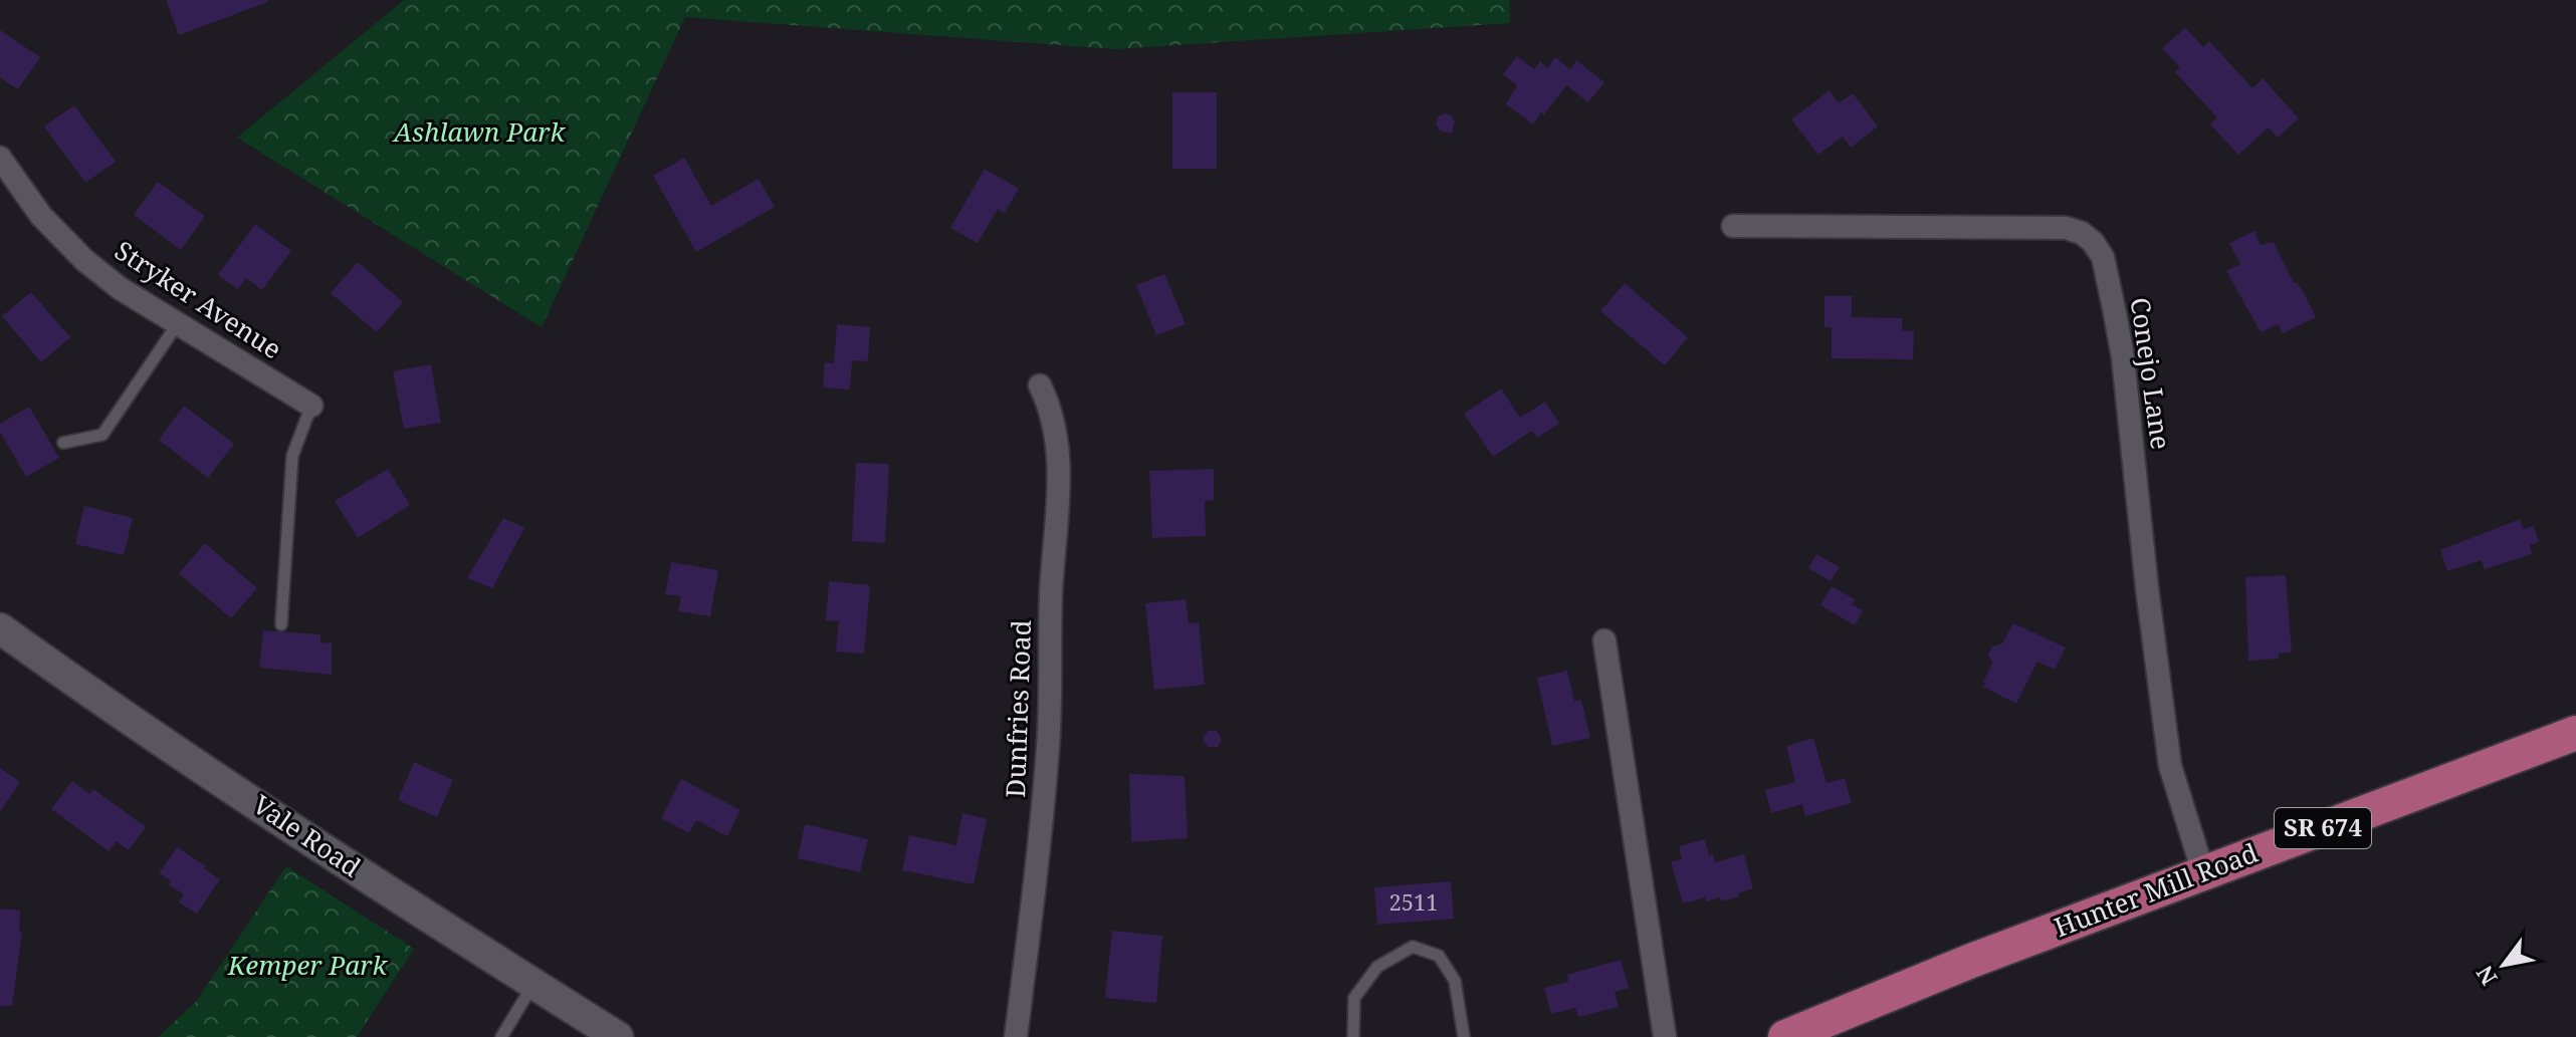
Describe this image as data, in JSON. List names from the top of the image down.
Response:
{
  "streets": {
    "main road": ["SR 674", "Vale Road", "Hunter Mill Road"],
    "street": ["Stryker Avenue", "Conejo Lane", "Dunfries Road"]
  },
  "crossings": [
    ["Conejo Lane", "Hunter Mill Road"]
  ],
  "parks": ["Ashlawn Park", "Kemper Park"],
  "house_numbers": ["2511"],
  "north": "bottom left"
}
